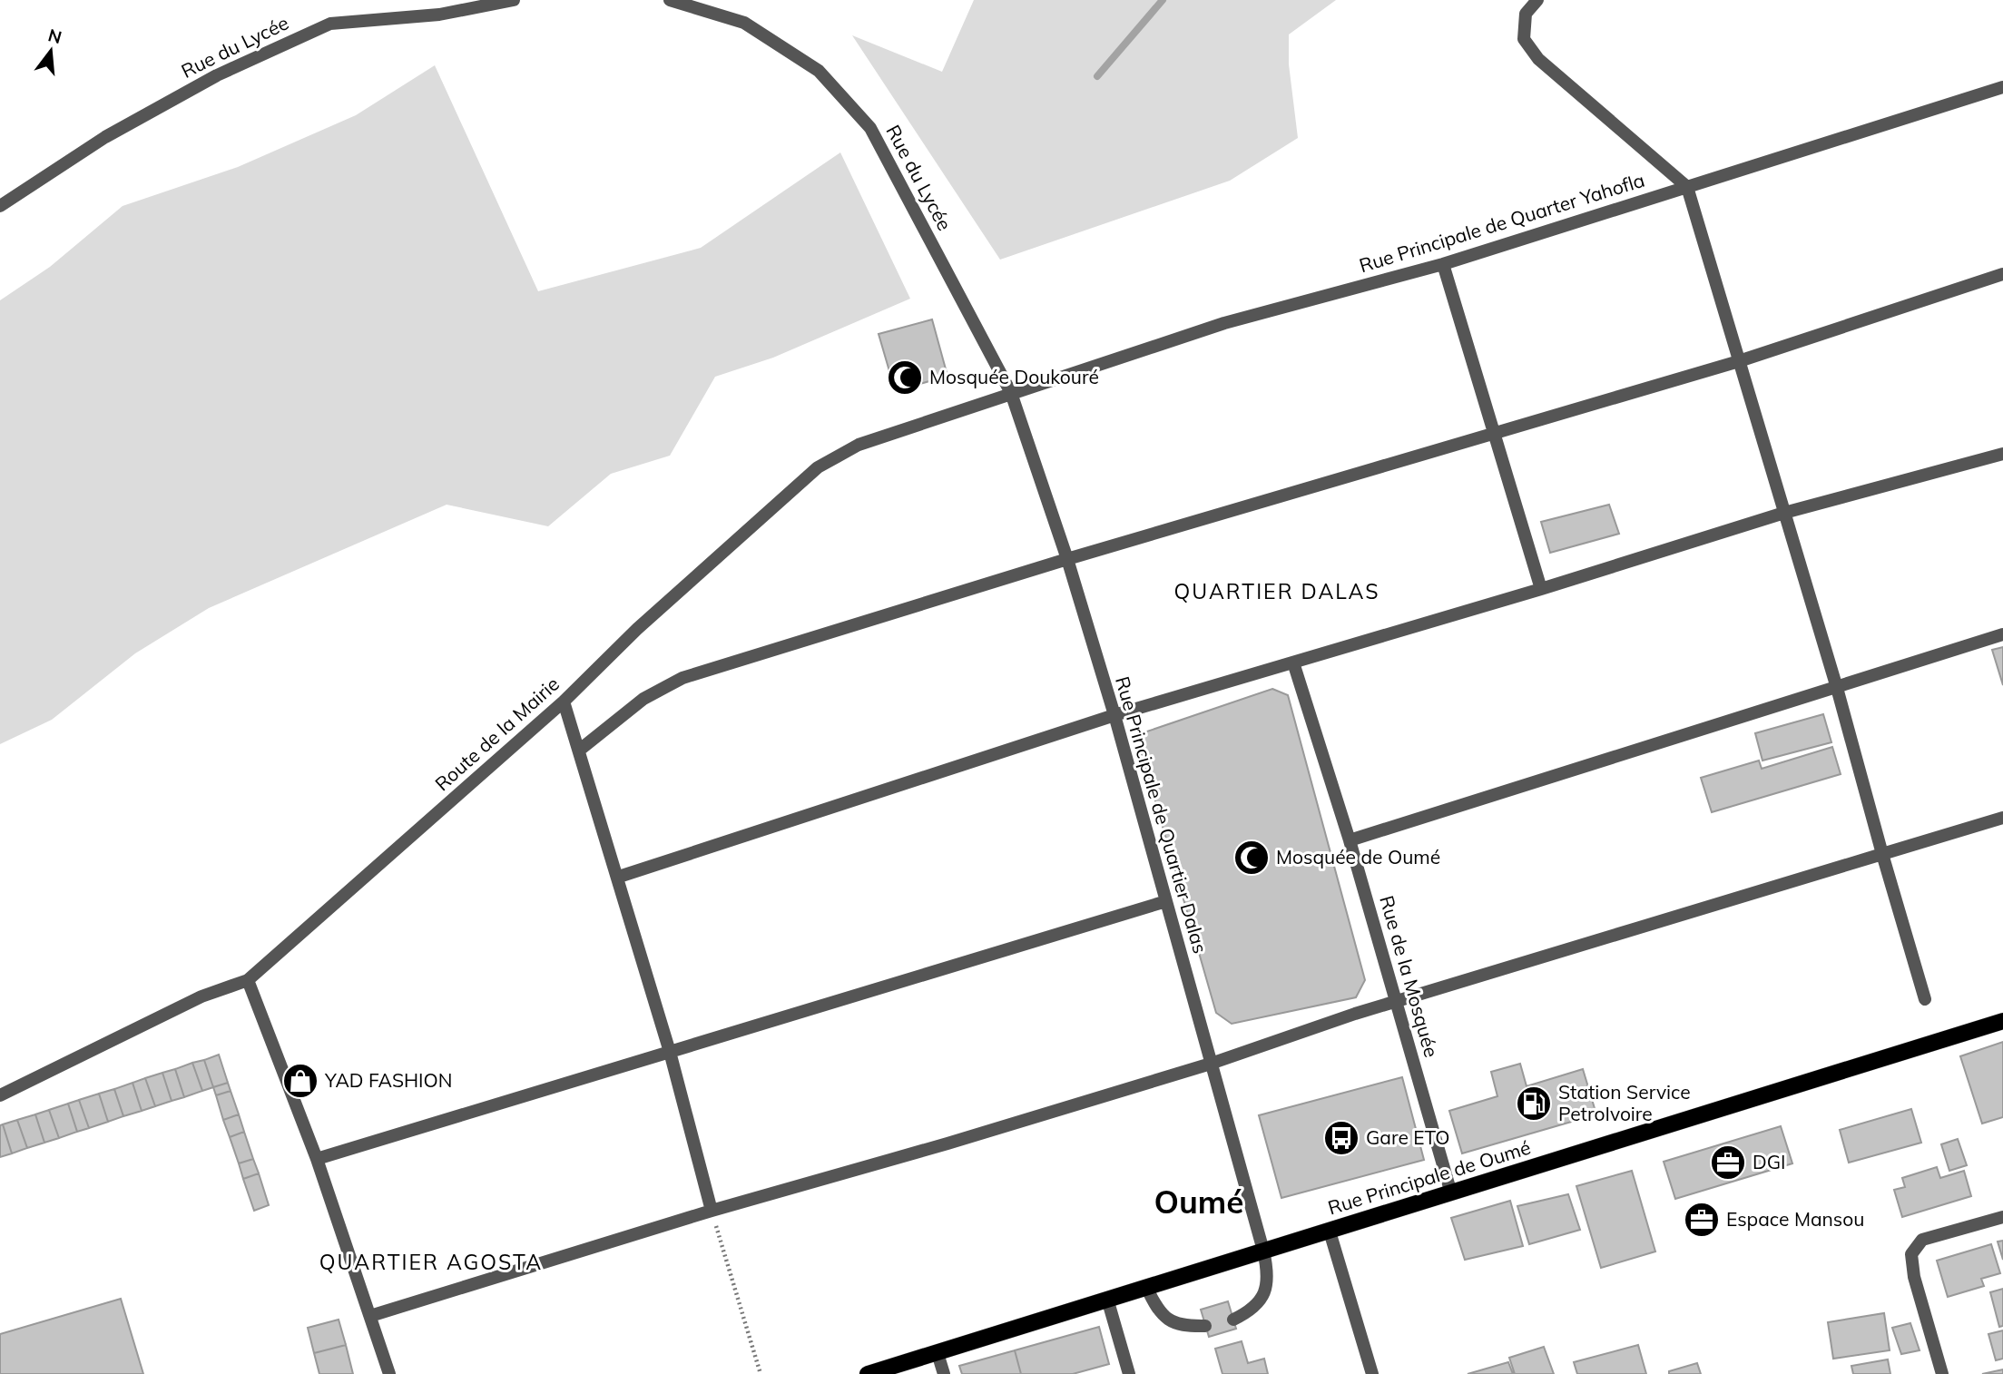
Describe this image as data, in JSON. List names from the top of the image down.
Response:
{
  "streets": {
    "main road": ["Rue Principale de Oumé"],
    "street": [
      "Rue du Lycée",
      "Rue Principale de Quarter Yahofla",
      "Route de la Mairie",
      "Rue Principale de Quartier Dalas",
      "Rue de la Mosquée"
    ]
  },
  "crossings": [
    ["Rue du Lycée", "Rue Principale de Quarter Yahofla"],
    ["Rue du Lycée", "Route de la Mairie"],
    ["Rue du Lycée", "Rue Principale de Quartier Dalas"],
    ["Rue Principale de Quarter Yahofla", "Route de la Mairie"],
    ["Rue Principale de Quarter Yahofla", "Rue Principale de Quartier Dalas"],
    ["Route de la Mairie", "Rue Principale de Quartier Dalas"],
    ["Rue Principale de Quartier Dalas", "Rue Principale de Oumé"],
    ["Rue de la Mosquée", "Rue Principale de Oumé"]
  ],
  "districts": ["QUARTIER DALAS", "Oumé", "QUARTIER AGOSTA"],
  "places": {
    "mosque": ["Mosquée Doukouré", "Mosquée de Oumé"],
    "shop": ["YAD FASHION"],
    "fuel station": ["Station Service PetroIvoire"],
    "bus stop": ["Gare ETO"],
    "office": ["DGI", "Espace Mansou"]
  },
  "north": "top"
}
